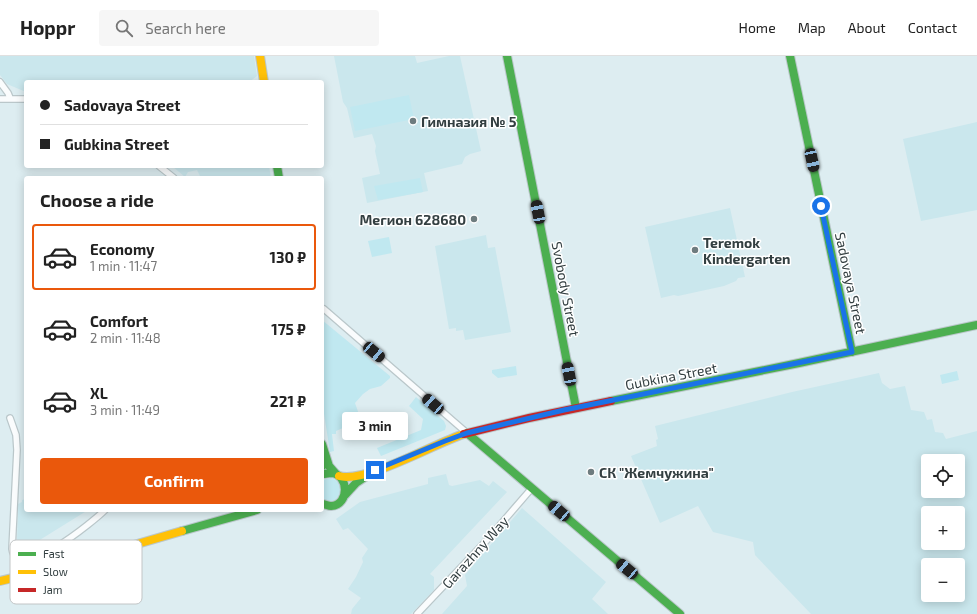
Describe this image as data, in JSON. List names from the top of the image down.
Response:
{
  "streets": {
    "main road": ["Sadovaya Street", "Svobody Street", "Gubkina Street"],
    "street": ["Garazhny Way"]
  },
  "crossings": [
    ["Sadovaya Street", "Gubkina Street"],
    ["Svobody Street", "Gubkina Street"]
  ],
  "places": [
    "Гимназия № 5",
    "Мегион 628680",
    "Teremok Kindergarten",
    "СК \"Жемчужина\""
  ],
  "legend": ["Fast", "Slow", "Jam"],
  "page": {
    "header": "Hoppr",
    "search": "Search here",
    "nav": [
      "Home",
      "Map",
      "About",
      "Contact"
    ],
    "banner": ["Sadovaya Street", "Gubkina Street"],
    "heading": "Choose a ride",
    "list": [
      {
        "name": "Economy",
        "note": "1 min · 11:47",
        "value": "130 ₽"
      },
      {
        "name": "Comfort",
        "note": "2 min · 11:48",
        "value": "175 ₽"
      },
      {
        "name": "XL",
        "note": "3 min · 11:49",
        "value": "221 ₽"
      }
    ],
    "bubble": "3 min",
    "buttons": "Confirm",
    "map_buttons": ["+", "−"]
  }
}
